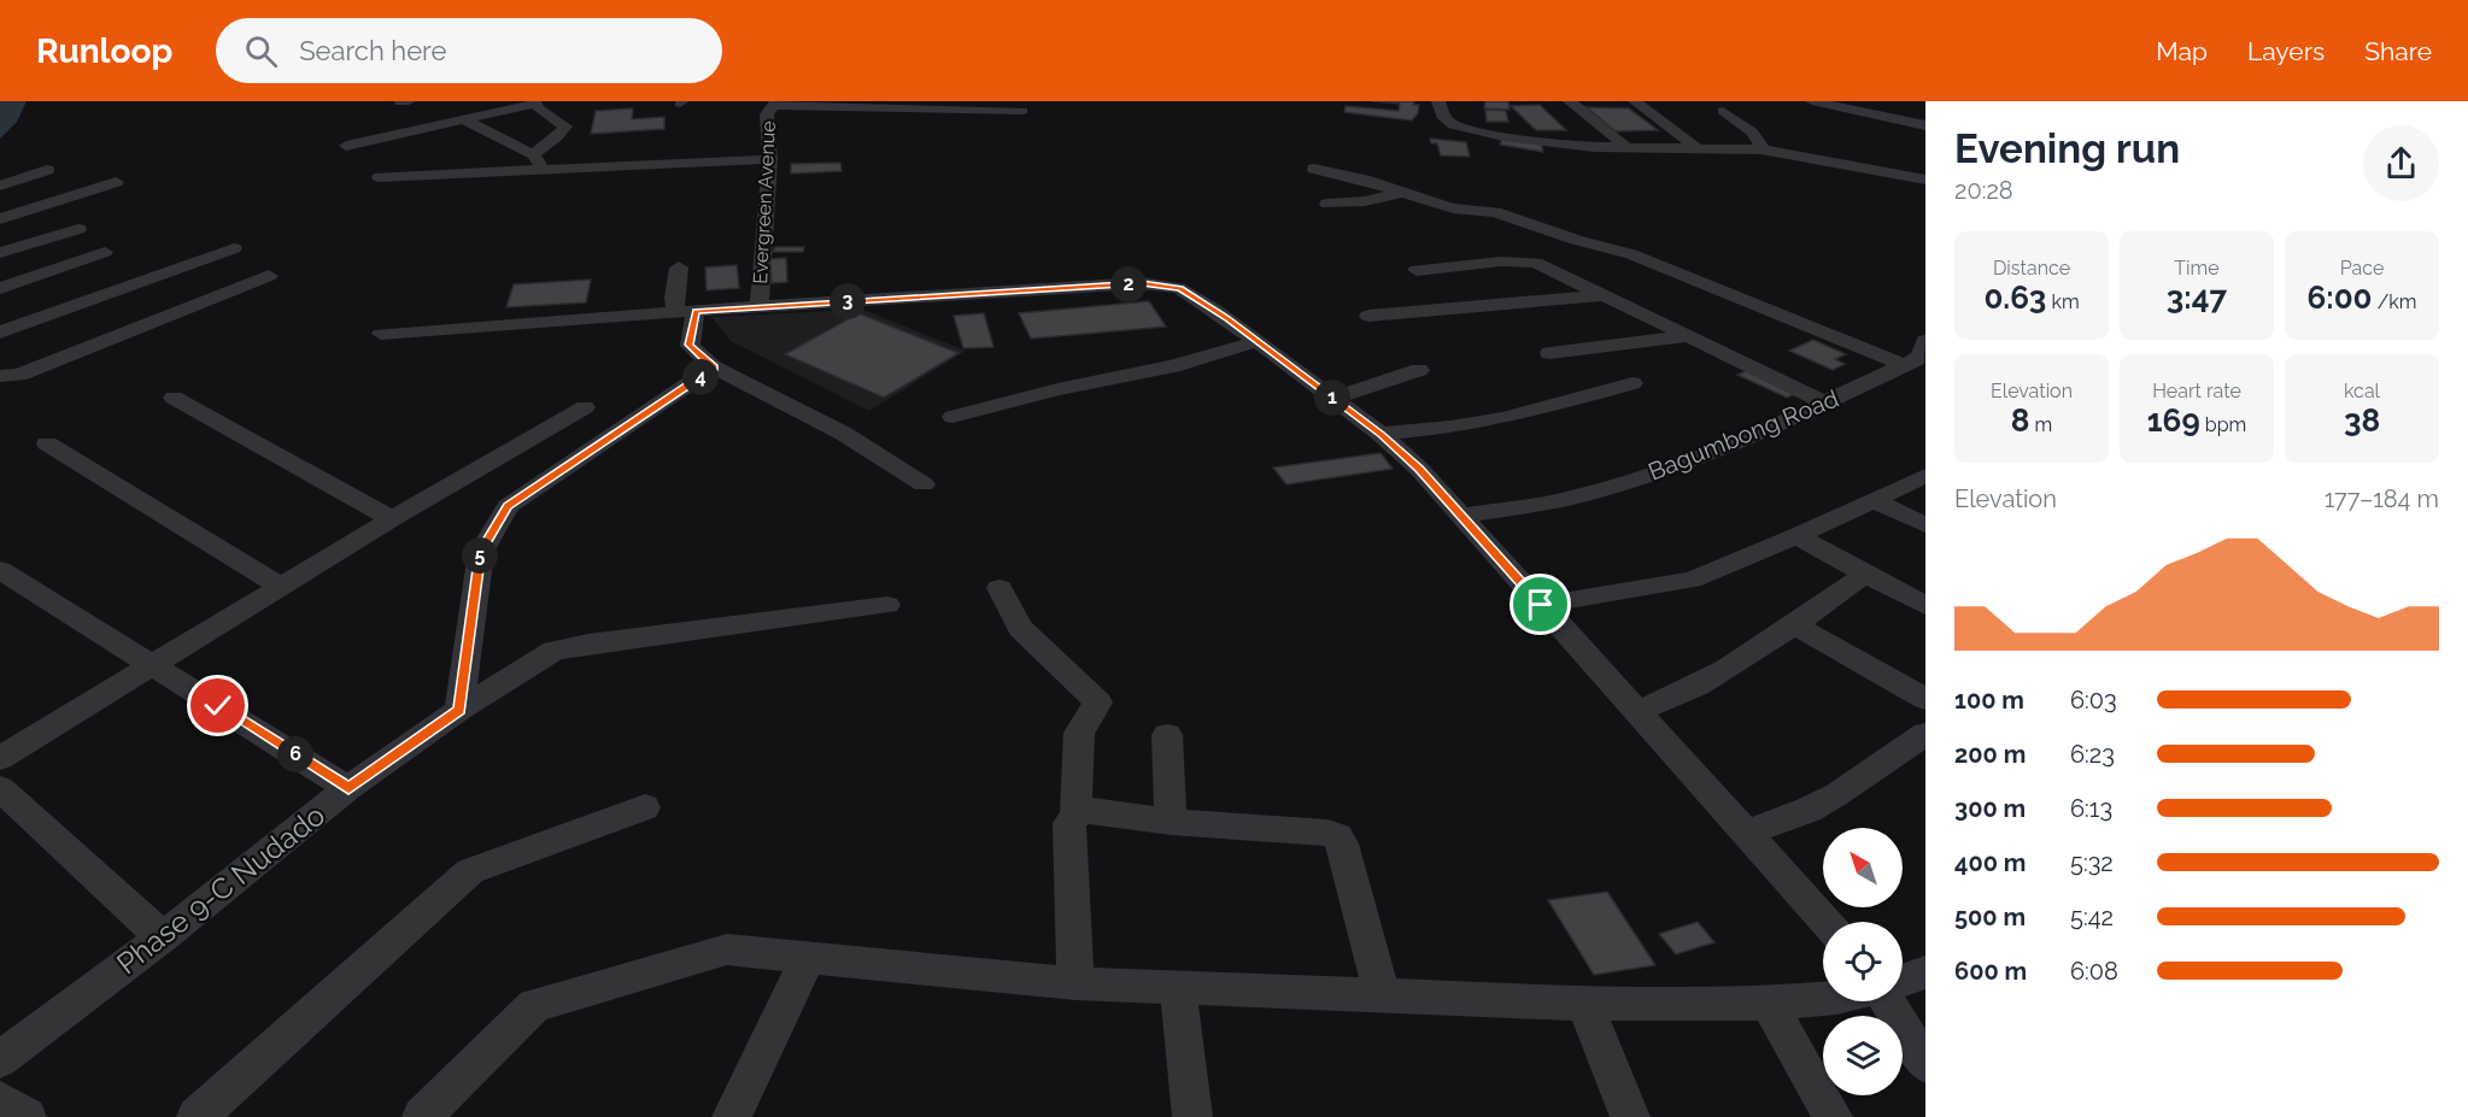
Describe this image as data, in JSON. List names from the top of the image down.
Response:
{
  "streets": {
    "street": ["Evergreen Avenue", "Bagumbong Road", "Phase 9-C Nudado"]
  },
  "north": "top left",
  "page": {
    "header": "Runloop",
    "search": "Search here",
    "nav": ["Map", "Layers", "Share"],
    "heading": ["Evening run", "20:28"],
    "stats": [
      ["Distance", "0.63 km"],
      ["Time", "3:47"],
      ["Pace", "6:00 /km"],
      ["Elevation", "8 m"],
      ["Heart rate", "169 bpm"],
      ["kcal", "38"]
    ],
    "pins": [
      "2",
      "3",
      "4",
      "1",
      "5",
      "6"
    ],
    "chart": ["Elevation", "177–184 m"],
    "list": [
      {
        "name": "100 m",
        "note": "6:03"
      },
      {
        "name": "200 m",
        "note": "6:23"
      },
      {
        "name": "300 m",
        "note": "6:13"
      },
      {
        "name": "400 m",
        "note": "5:32"
      },
      {
        "name": "500 m",
        "note": "5:42"
      },
      {
        "name": "600 m",
        "note": "6:08"
      }
    ]
  }
}
